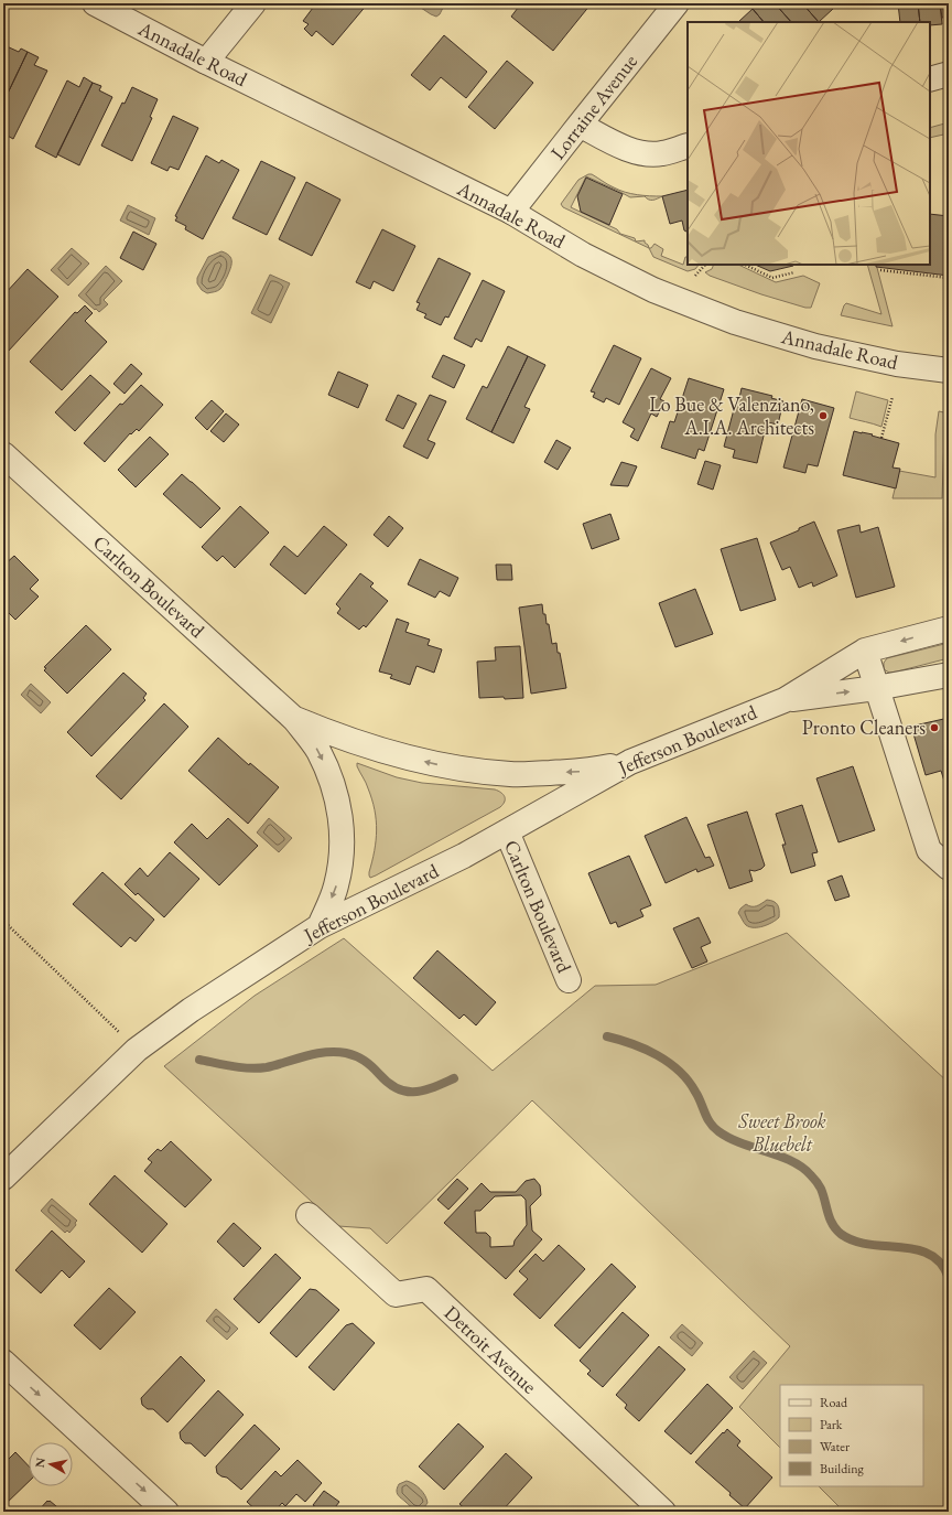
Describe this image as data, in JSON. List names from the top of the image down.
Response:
{
  "streets": {
    "street": [
      "Annadale Road",
      "Lorraine Avenue",
      "Carlton Boulevard",
      "Jefferson Boulevard",
      "Detroit Avenue"
    ]
  },
  "crossings": [
    ["Annadale Road", "Lorraine Avenue"],
    ["Carlton Boulevard", "Jefferson Boulevard"]
  ],
  "parks": ["Sweet Brook Bluebelt"],
  "places": ["Lo Bue & Valenziano, A.I.A. Architects", "Pronto Cleaners"],
  "legend": [
    "Road",
    "Park",
    "Water",
    "Building"
  ],
  "north": "left"
}
